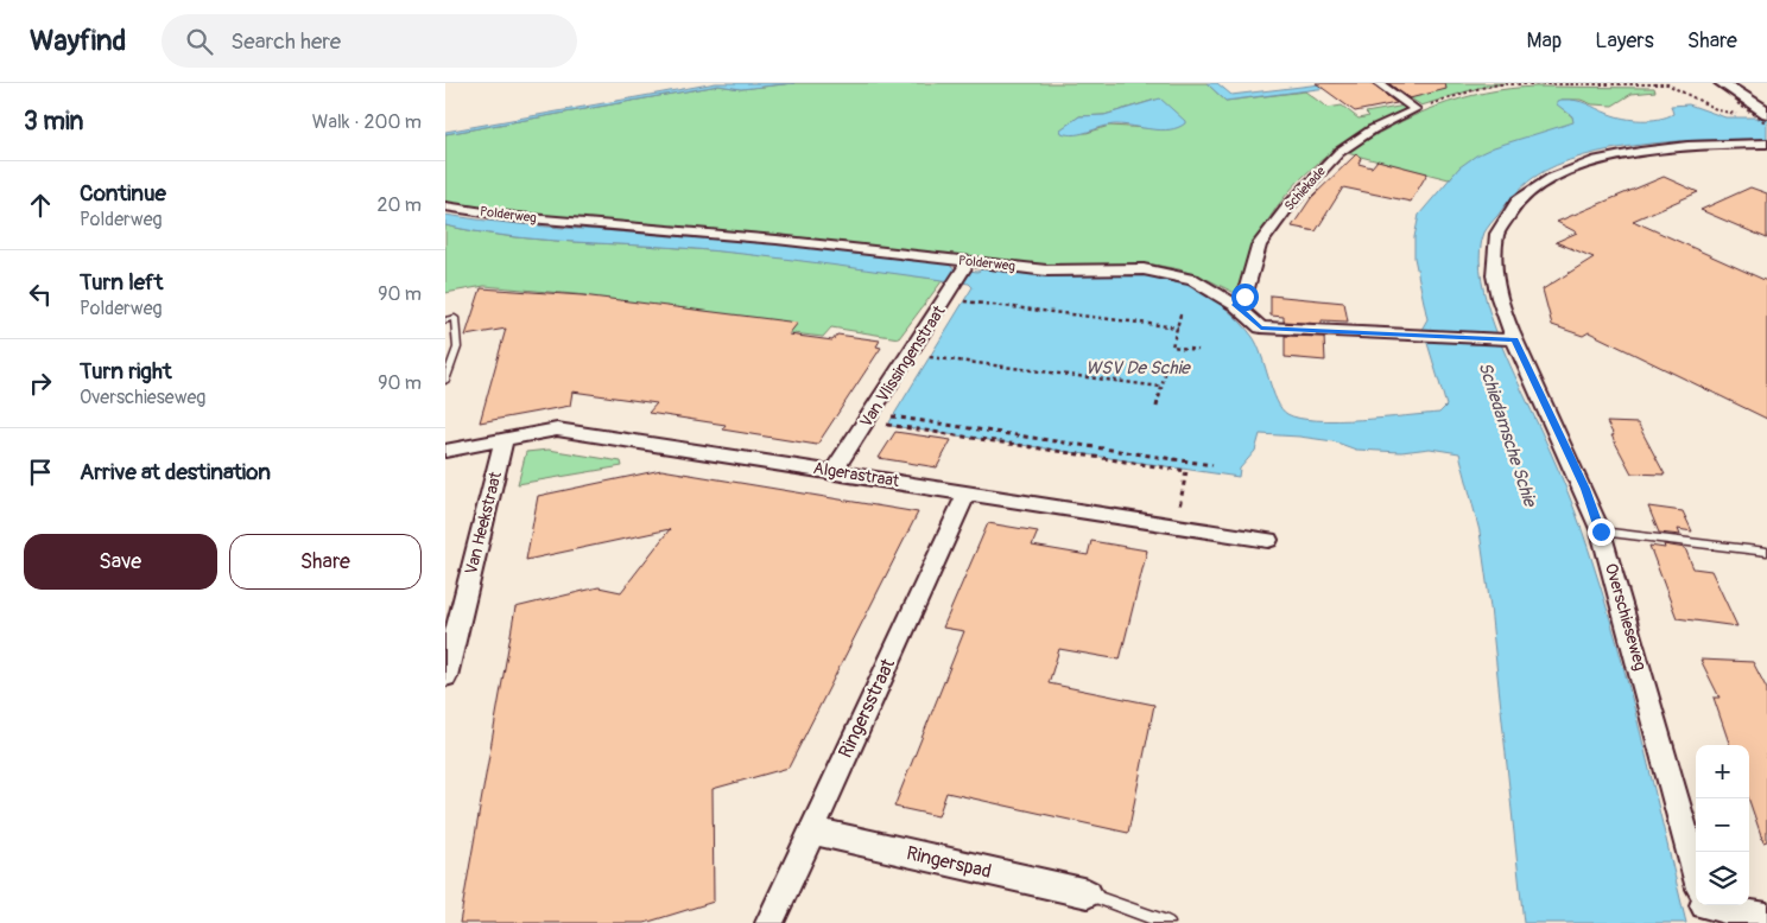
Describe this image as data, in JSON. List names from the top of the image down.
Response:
{
  "streets": {
    "street": [
      "Schiekade",
      "Polderweg",
      "Van Vlissingenstraat",
      "Algerastraat",
      "Van Heekstraat",
      "Overschieseweg",
      "Ringersstraat",
      "Ringerspad"
    ]
  },
  "crossings": [
    ["Schiekade", "Polderweg"],
    ["Polderweg", "Van Vlissingenstraat"],
    ["Polderweg", "Overschieseweg"],
    ["Van Vlissingenstraat", "Algerastraat"],
    ["Algerastraat", "Van Heekstraat"],
    ["Algerastraat", "Ringersstraat"],
    ["Ringersstraat", "Ringerspad"]
  ],
  "water": ["WSV De Schie", "Schiedamsche Schie"],
  "page": {
    "header": "Wayfind",
    "search": "Search here",
    "nav": ["Map", "Layers", "Share"],
    "heading": ["3 min", "Walk · 200 m"],
    "list": [
      ["Continue", "Polderweg", "20 m"],
      ["Turn left", "Polderweg", "90 m"],
      ["Turn right", "Overschieseweg", "90 m"],
      "Arrive at destination"
    ],
    "buttons": ["Save", "Share"],
    "map_buttons": ["+", "−"]
  }
}
